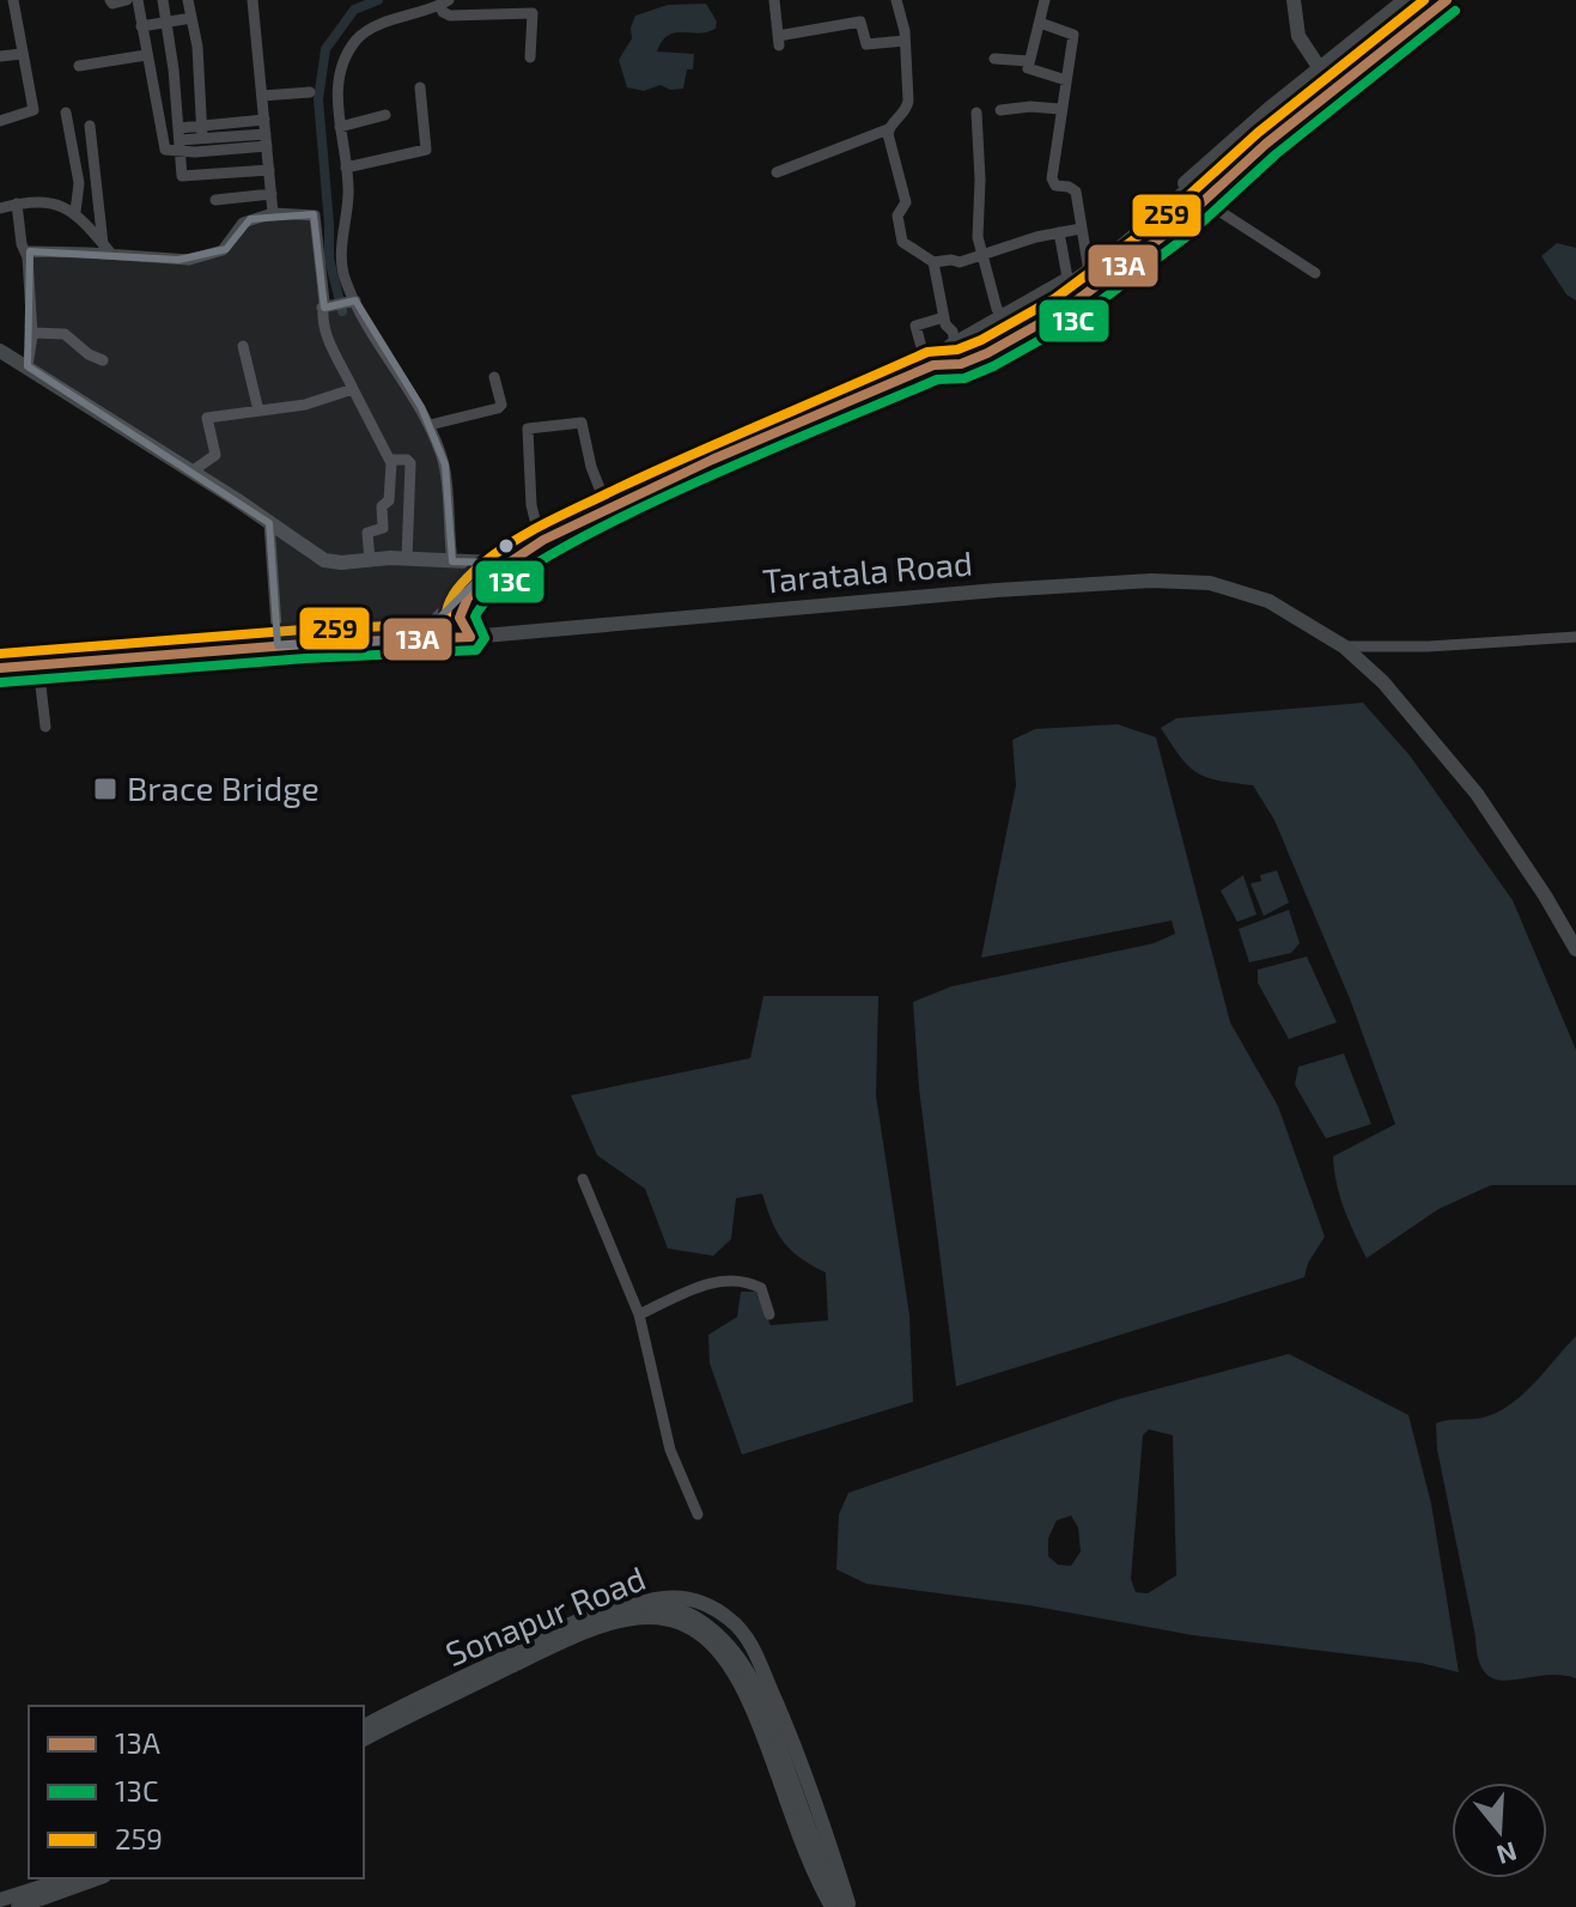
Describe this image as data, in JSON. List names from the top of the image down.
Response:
{
  "streets": {
    "main road": ["Taratala Road"]
  },
  "places": {
    "transit": ["Brace Bridge"]
  },
  "lines": ["transit line 13A", "transit line 259", "transit line 13C"],
  "legend": ["13A", "13C", "259"],
  "north": "bottom"
}
